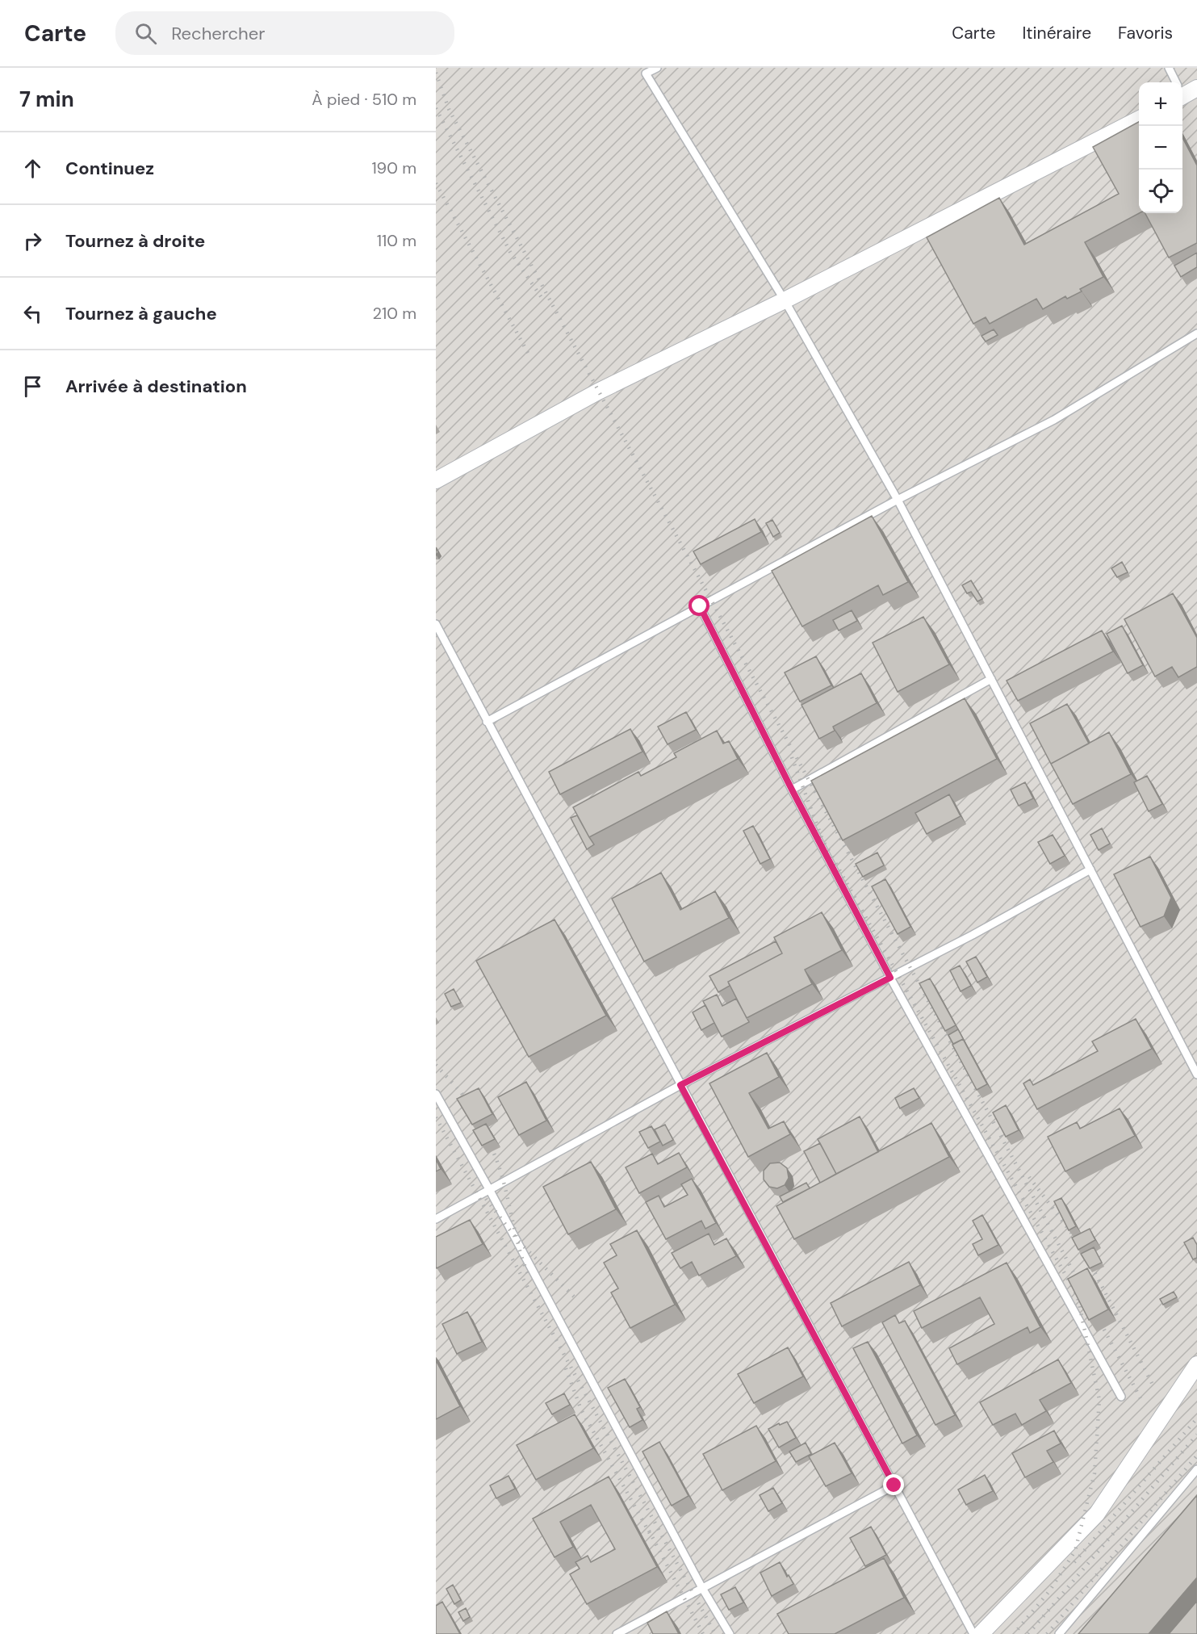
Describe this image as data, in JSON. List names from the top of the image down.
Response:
{
  "page": {
    "header": "Carte",
    "search": "Rechercher",
    "nav": ["Carte", "Itinéraire", "Favoris"],
    "heading": ["7 min", "À pied · 510 m"],
    "map_buttons": ["+", "−"],
    "list": [
      ["Continuez", "190 m"],
      ["Tournez à droite", "110 m"],
      ["Tournez à gauche", "210 m"],
      "Arrivée à destination"
    ]
  }
}
